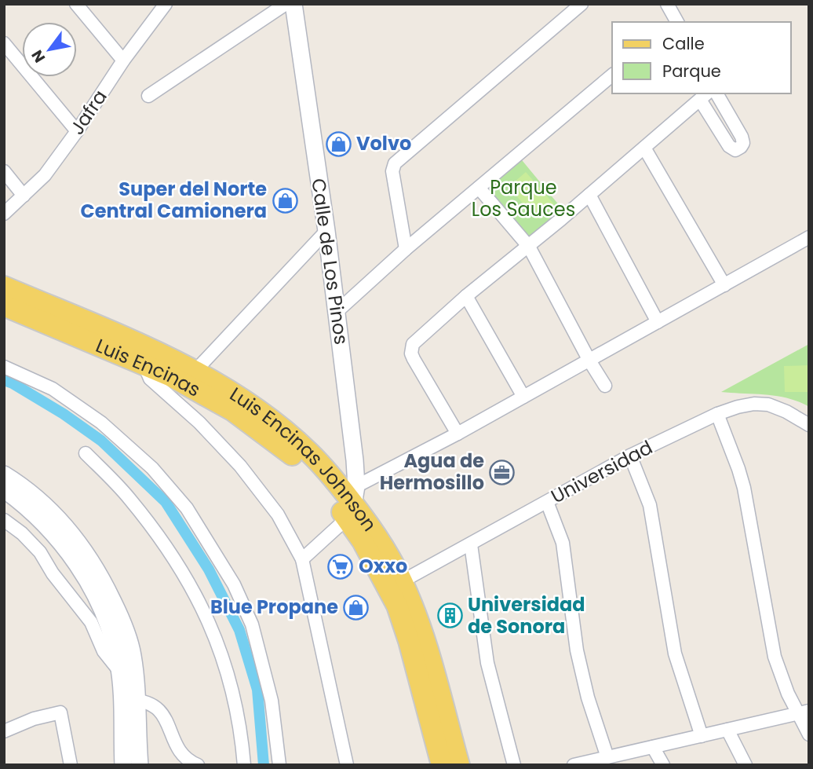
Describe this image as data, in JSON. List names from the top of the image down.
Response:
{
  "streets": {
    "main road": ["Luis Encinas", "Luis Encinas Johnson"],
    "street": ["Jafra", "Calle de Los Pinos", "Universidad"]
  },
  "crossings": [
    ["Calle de Los Pinos", "Luis Encinas"],
    ["Calle de Los Pinos", "Luis Encinas Johnson"],
    ["Luis Encinas", "Luis Encinas Johnson"],
    ["Luis Encinas Johnson", "Universidad"]
  ],
  "parks": ["Parque Los Sauces"],
  "places": {
    "shop": ["Volvo", "Super del Norte Central Camionera", "Blue Propane"],
    "office": ["Agua de Hermosillo"],
    "supermarket": ["Oxxo"],
    "building": ["Universidad de Sonora"]
  },
  "legend": ["Calle", "Parque"],
  "north": "bottom left"
}
